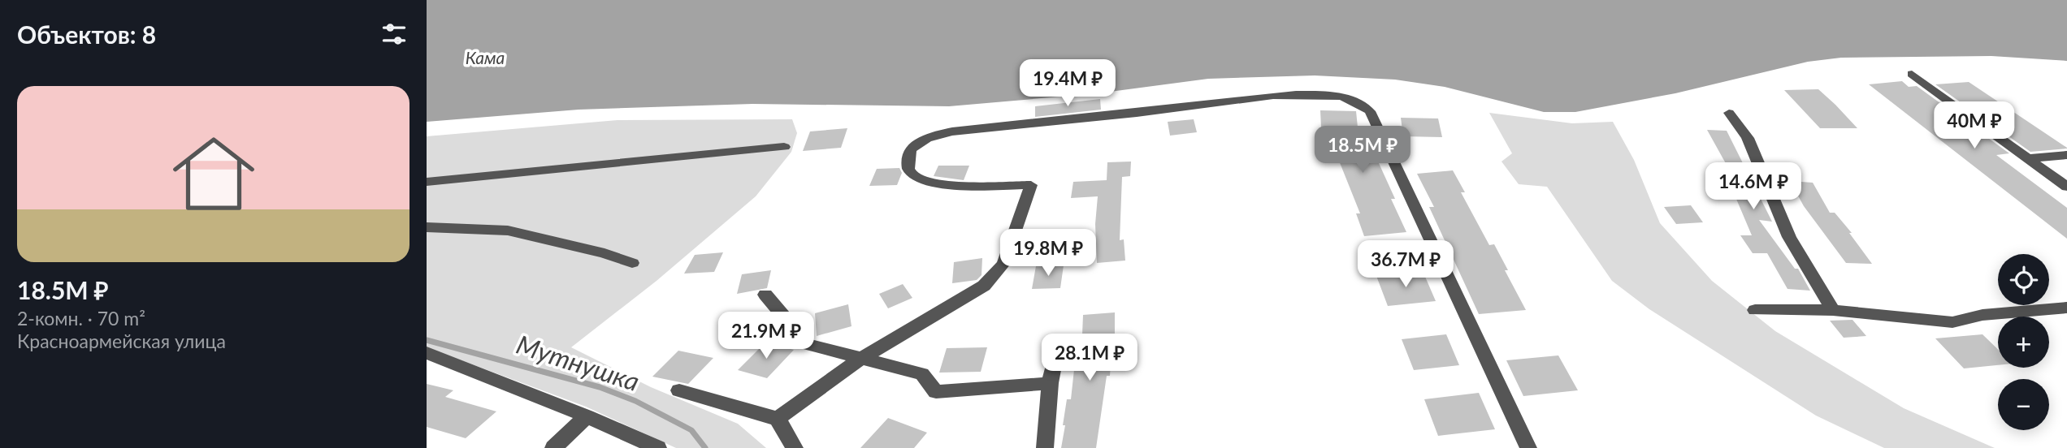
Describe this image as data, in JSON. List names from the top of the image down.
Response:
{
  "water": ["Кама", "Мутнушка"],
  "page": {
    "heading": "Объектов: 8",
    "price": [
      "19.4M ₽",
      "40M ₽",
      "18.5M ₽",
      "14.6M ₽",
      "19.8M ₽",
      "36.7M ₽",
      "21.9M ₽",
      "28.1M ₽"
    ],
    "list": [
      {
        "name": "18.5M ₽",
        "note": "2-комн. · 70 m² · Красноармейская улица"
      }
    ],
    "map_buttons": ["+", "−"]
  }
}
